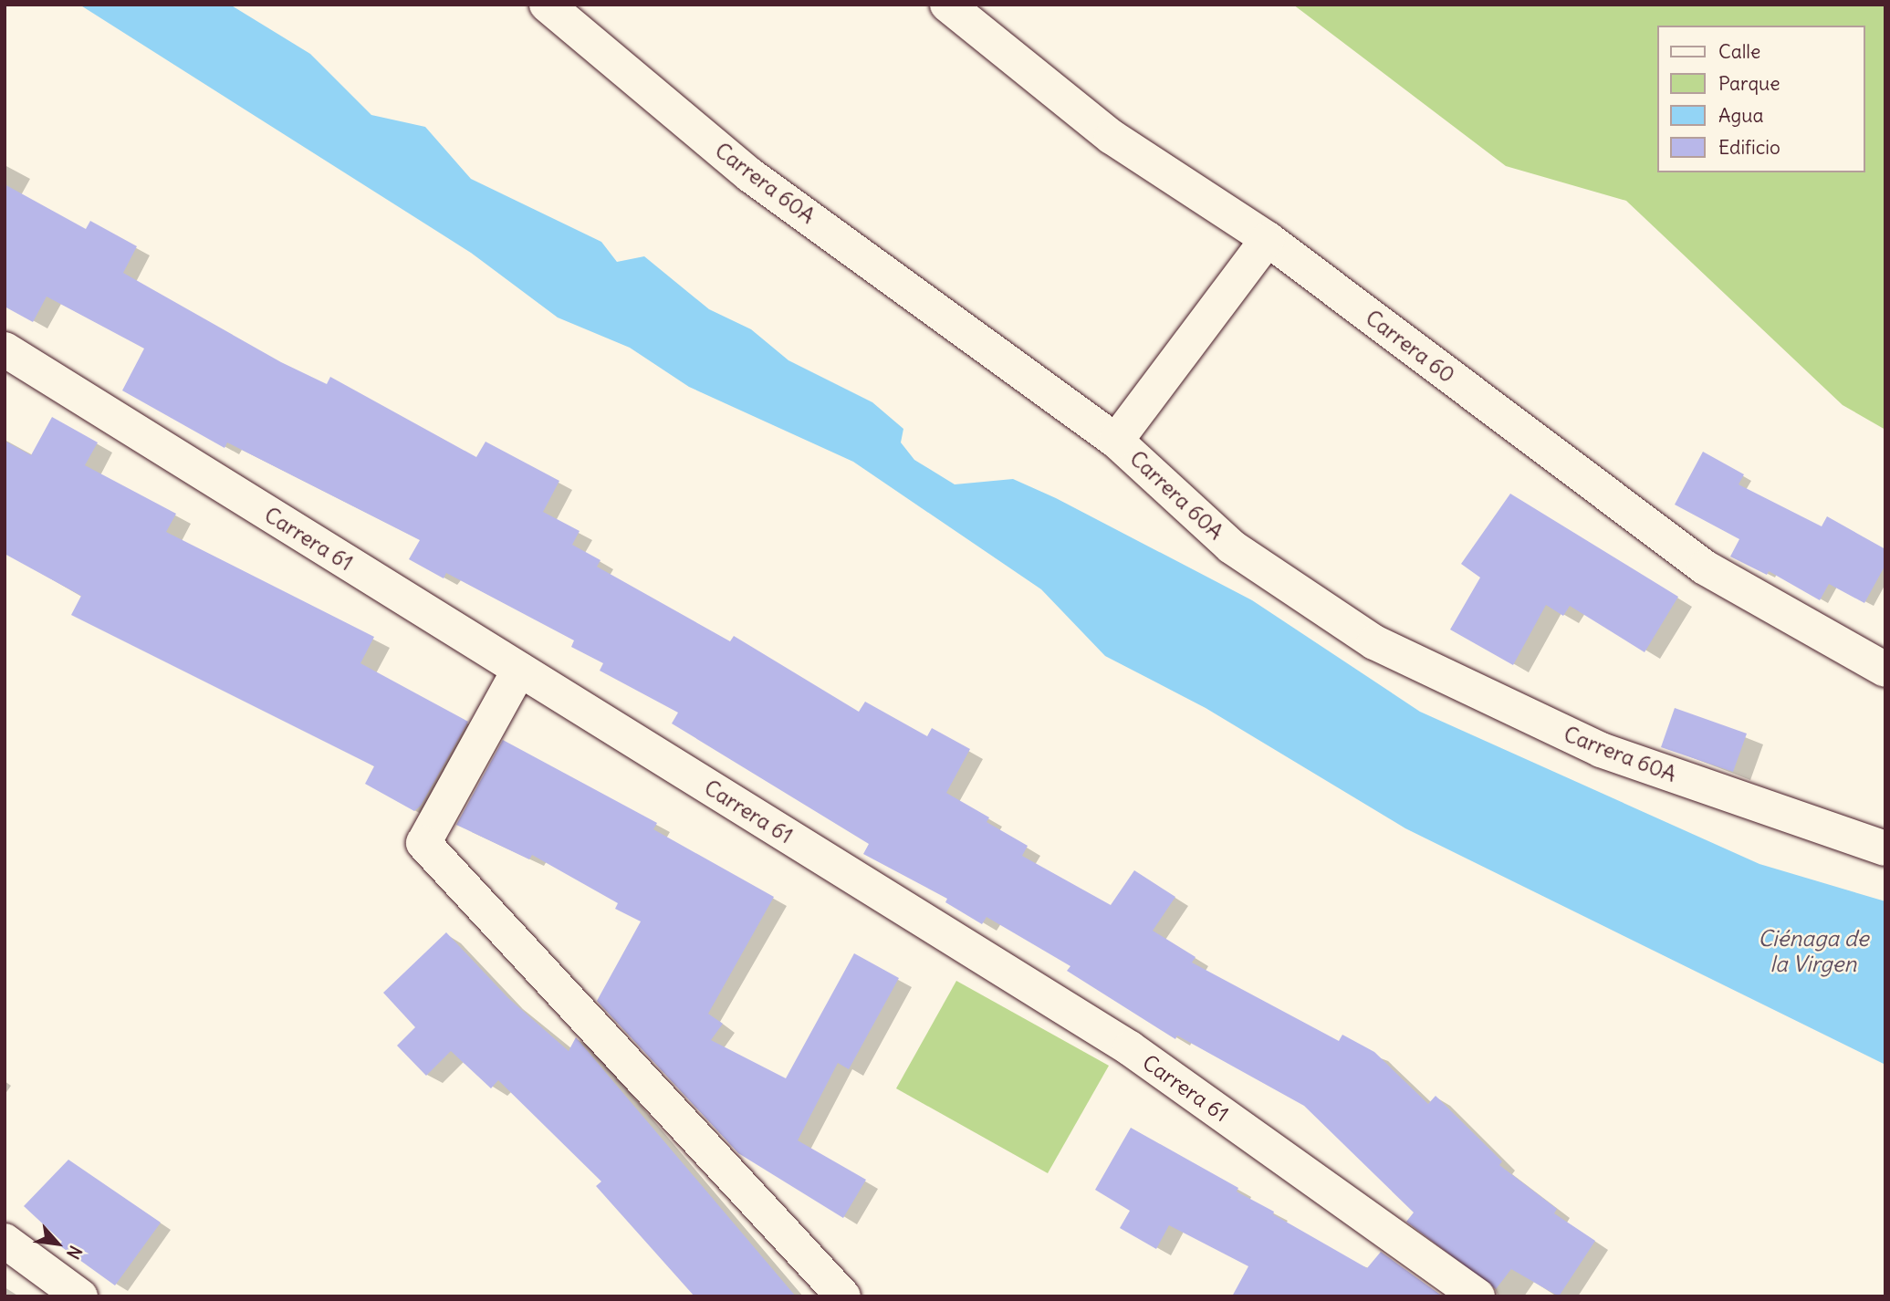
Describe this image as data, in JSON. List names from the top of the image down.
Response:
{
  "streets": {
    "street": ["Carrera 60A", "Carrera 60", "Carrera 61"]
  },
  "water": ["Ciénaga de la Virgen"],
  "legend": [
    "Calle",
    "Parque",
    "Agua",
    "Edificio"
  ],
  "north": "bottom right"
}
